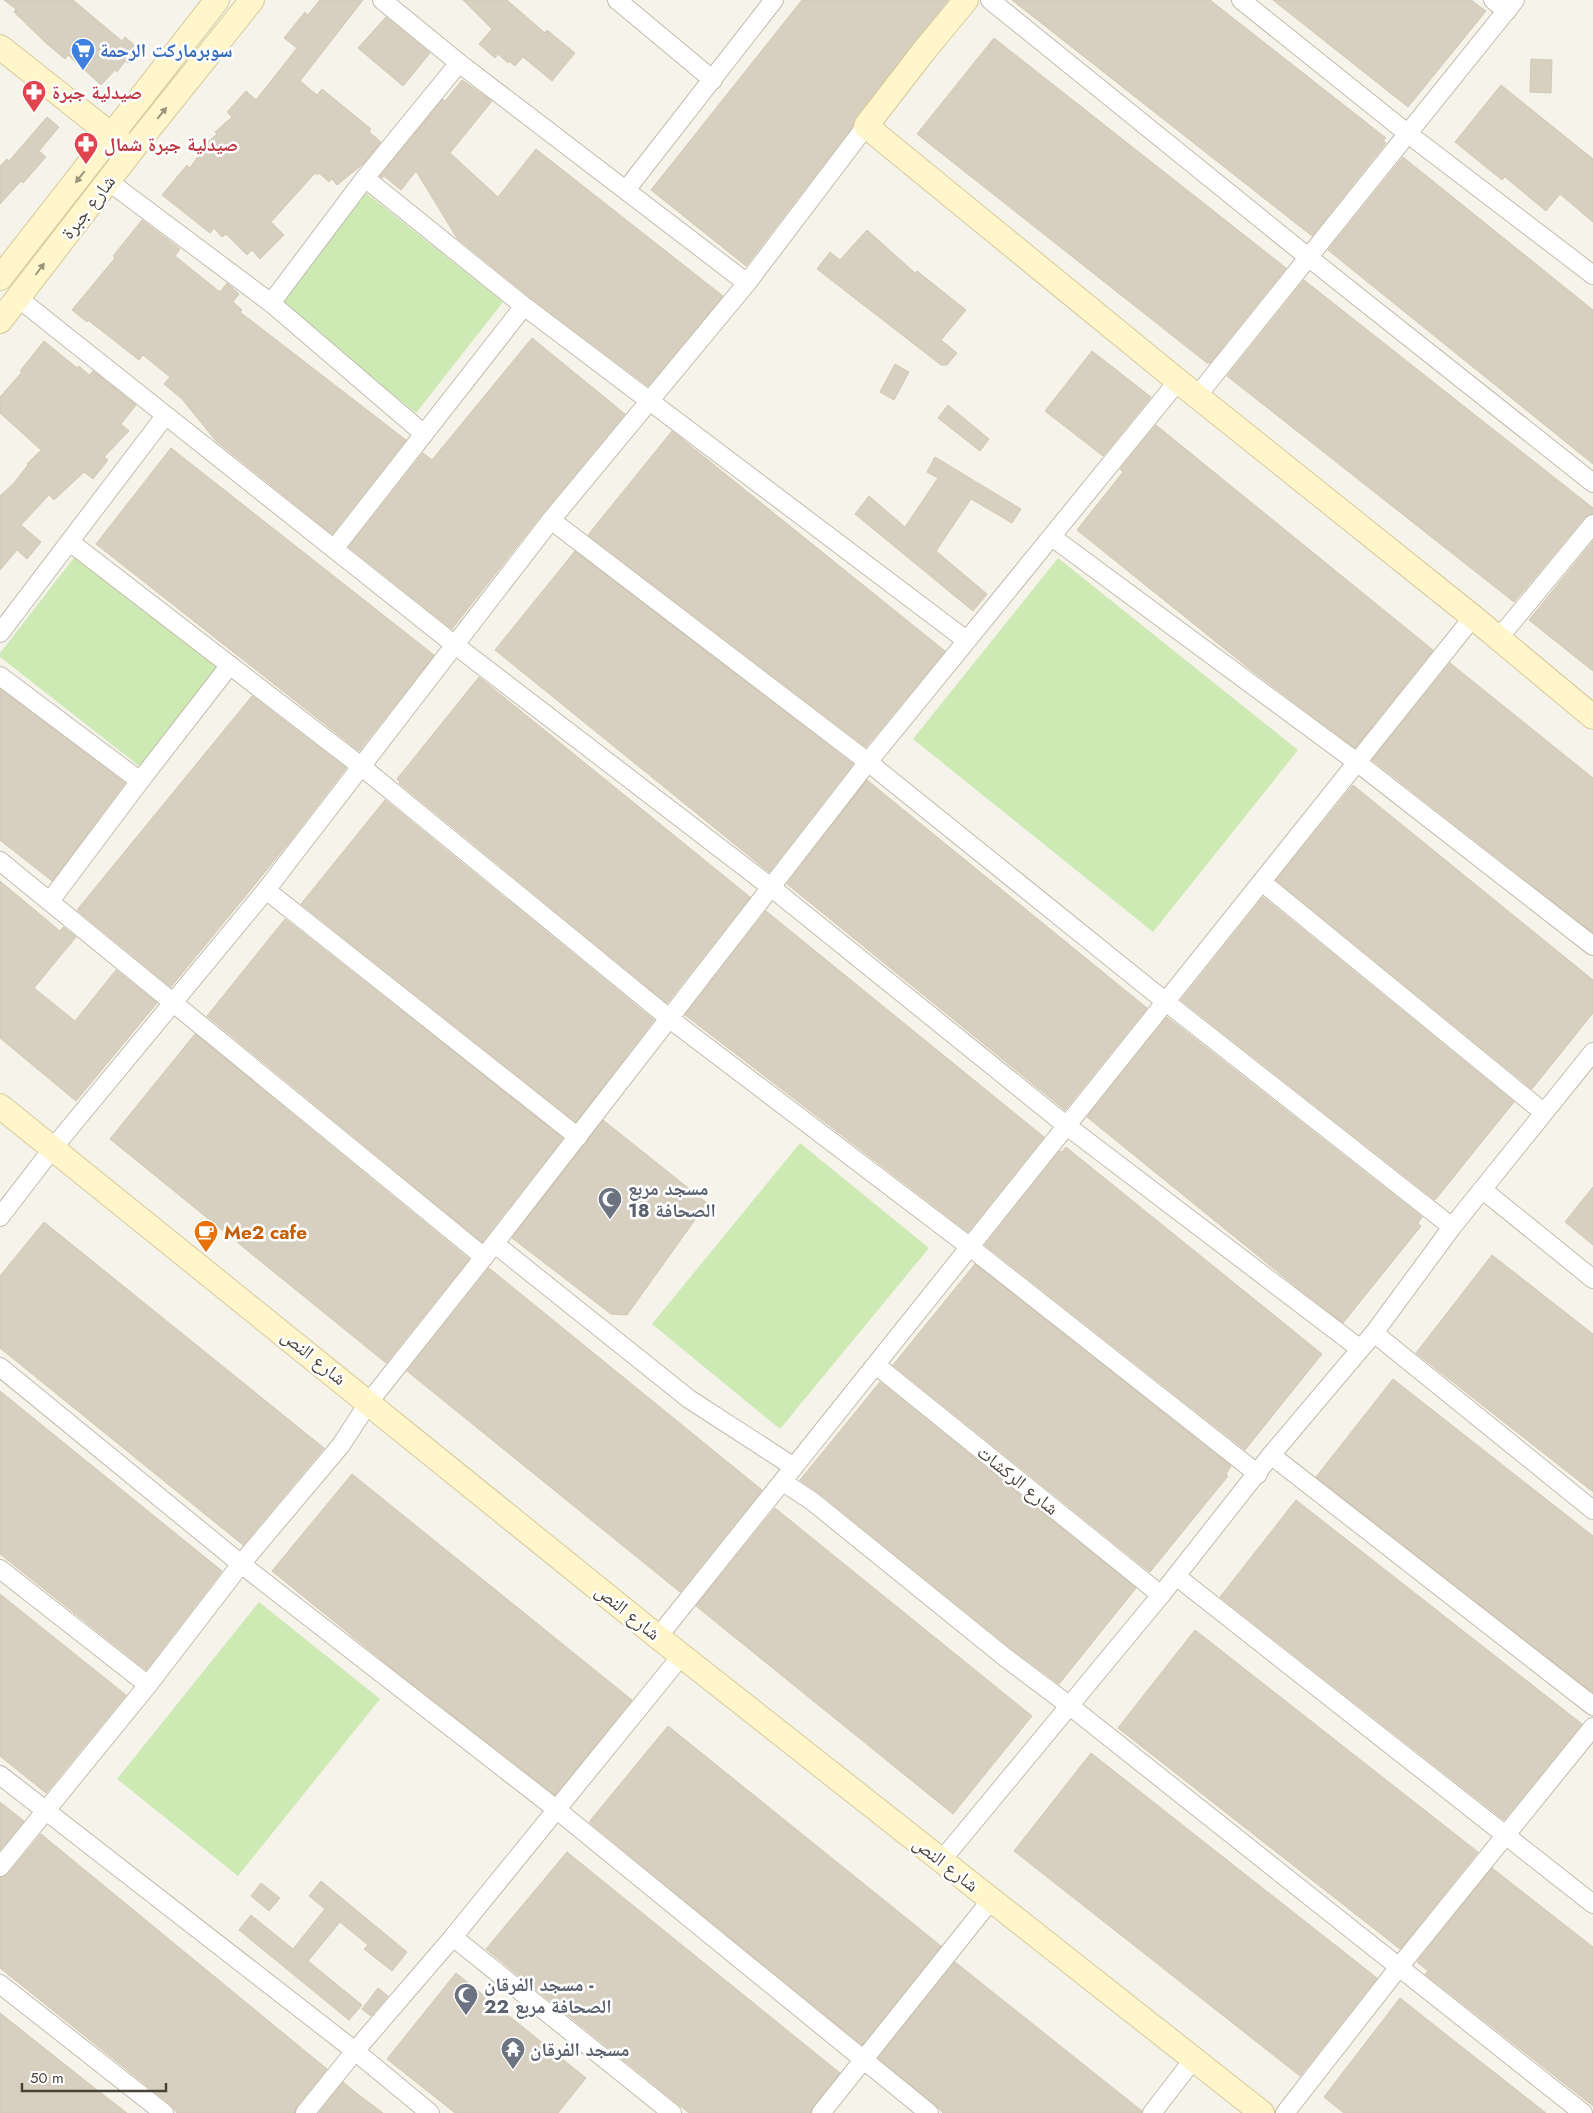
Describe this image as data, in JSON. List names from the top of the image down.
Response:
{
  "streets": {
    "street": ["شارع جبرة", "شارع النص", "شارع الركشات"]
  },
  "places": {
    "supermarket": ["سوبرماركت الرحمة"],
    "pharmacy": ["صيدلية جبرة", "صيدلية جبرة شمال"],
    "mosque": ["مسجد مربع 18 الصحافة", "مسجد الفرقان - الصحافة مربع 22"],
    "cafe": ["Me2 cafe"],
    "temple": ["مسجد الفرقان"]
  },
  "scale_bar": "50 m"
}
